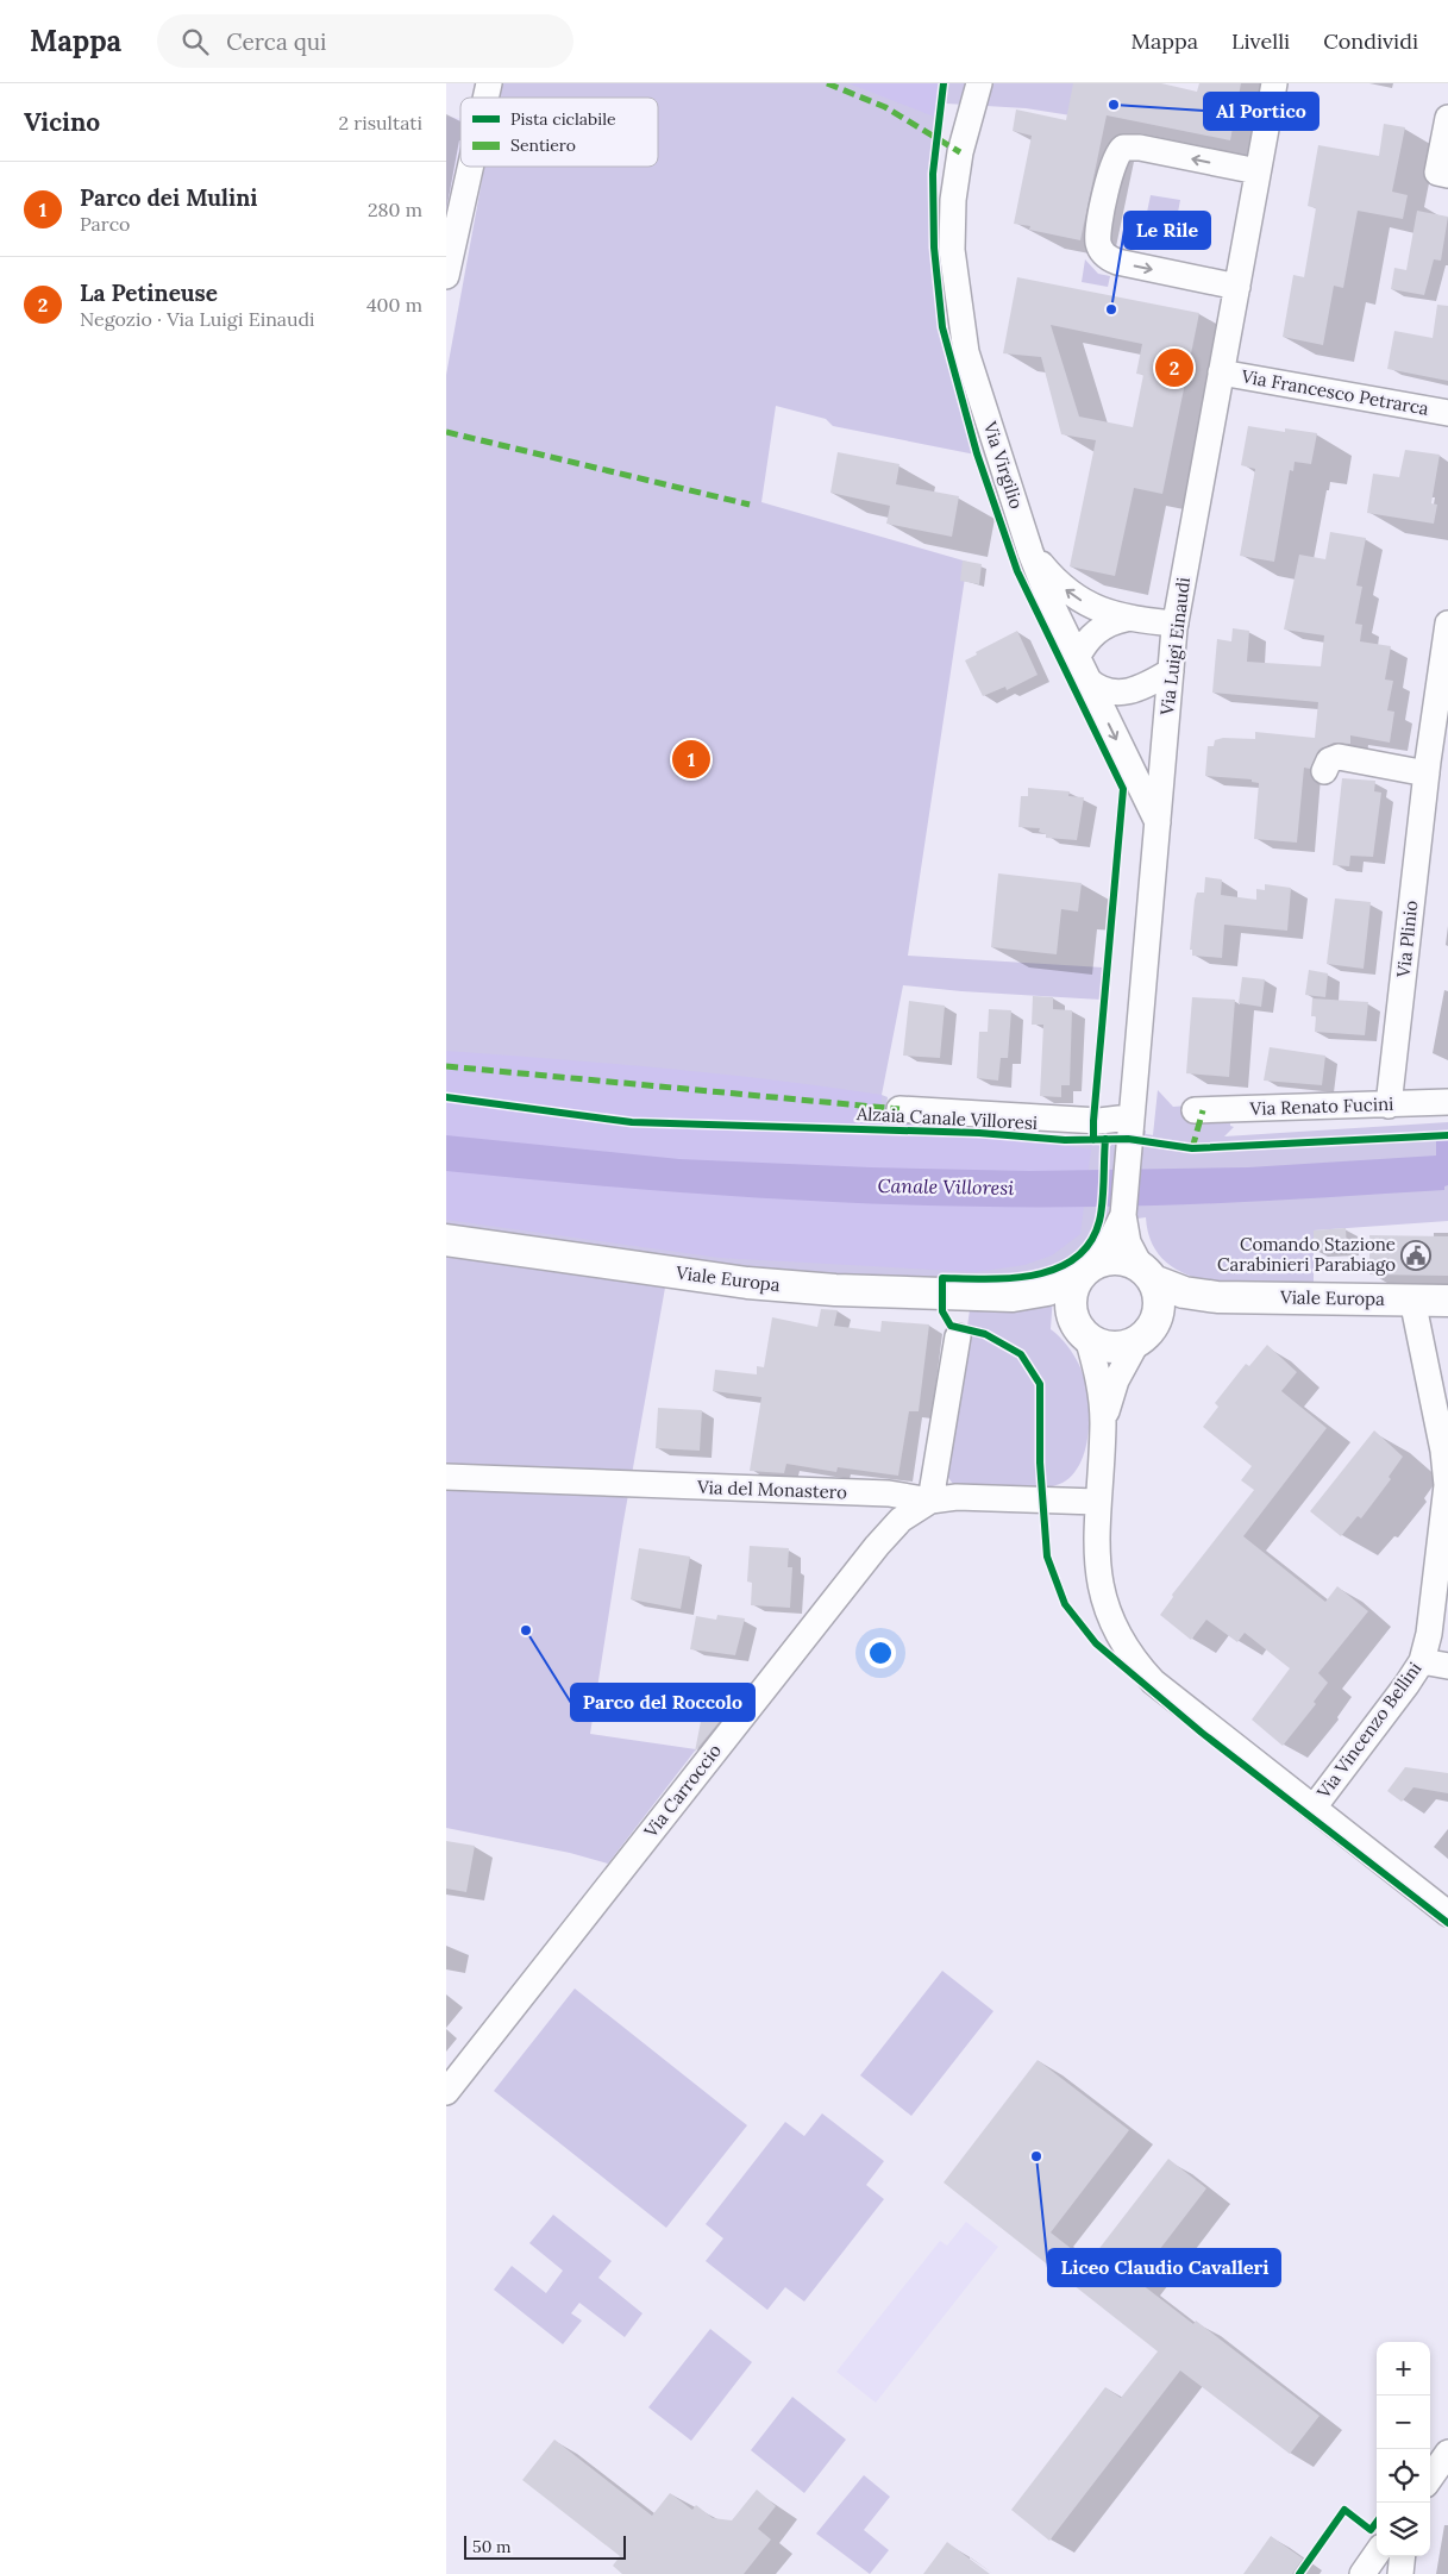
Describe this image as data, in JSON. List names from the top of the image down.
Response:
{
  "streets": {
    "street": [
      "Via Francesco Petrarca",
      "Via Virgilio",
      "Via Luigi Einaudi",
      "Via Plinio",
      "Via Renato Fucini",
      "Viale Europa",
      "Via del Monastero",
      "Via Vincenzo Bellini",
      "Via Carroccio"
    ],
    "cycle path": ["Alzaia Canale Villoresi"]
  },
  "crossings": [
    ["Via Francesco Petrarca", "Via Luigi Einaudi"],
    ["Via Virgilio", "Via Luigi Einaudi"],
    ["Via Luigi Einaudi", "Viale Europa"],
    ["Via Plinio", "Via Renato Fucini"],
    ["Viale Europa", "Via Vincenzo Bellini"],
    ["Via del Monastero", "Via Carroccio"]
  ],
  "water": ["Canale Villoresi"],
  "places": {
    "other": [
      "Al Portico",
      "Le Rile",
      "Parco del Roccolo",
      "Liceo Claudio Cavalleri"
    ],
    "public building": ["Comando Stazione Carabinieri Parabiago"]
  },
  "legend": ["Pista ciclabile", "Sentiero"],
  "scale_bar": "50 m",
  "page": {
    "header": "Mappa",
    "search": "Cerca qui",
    "nav": ["Mappa", "Livelli", "Condividi"],
    "heading": ["Vicino", "2 risultati"],
    "list": [
      {
        "mark": "1",
        "name": "Parco dei Mulini",
        "note": "Parco",
        "value": "280 m"
      },
      {
        "mark": "2",
        "name": "La Petineuse",
        "note": "Negozio · Via Luigi Einaudi",
        "value": "400 m"
      }
    ],
    "pins": ["2", "1"],
    "map_buttons": ["+", "−"],
    "scale": "50 m"
  }
}
